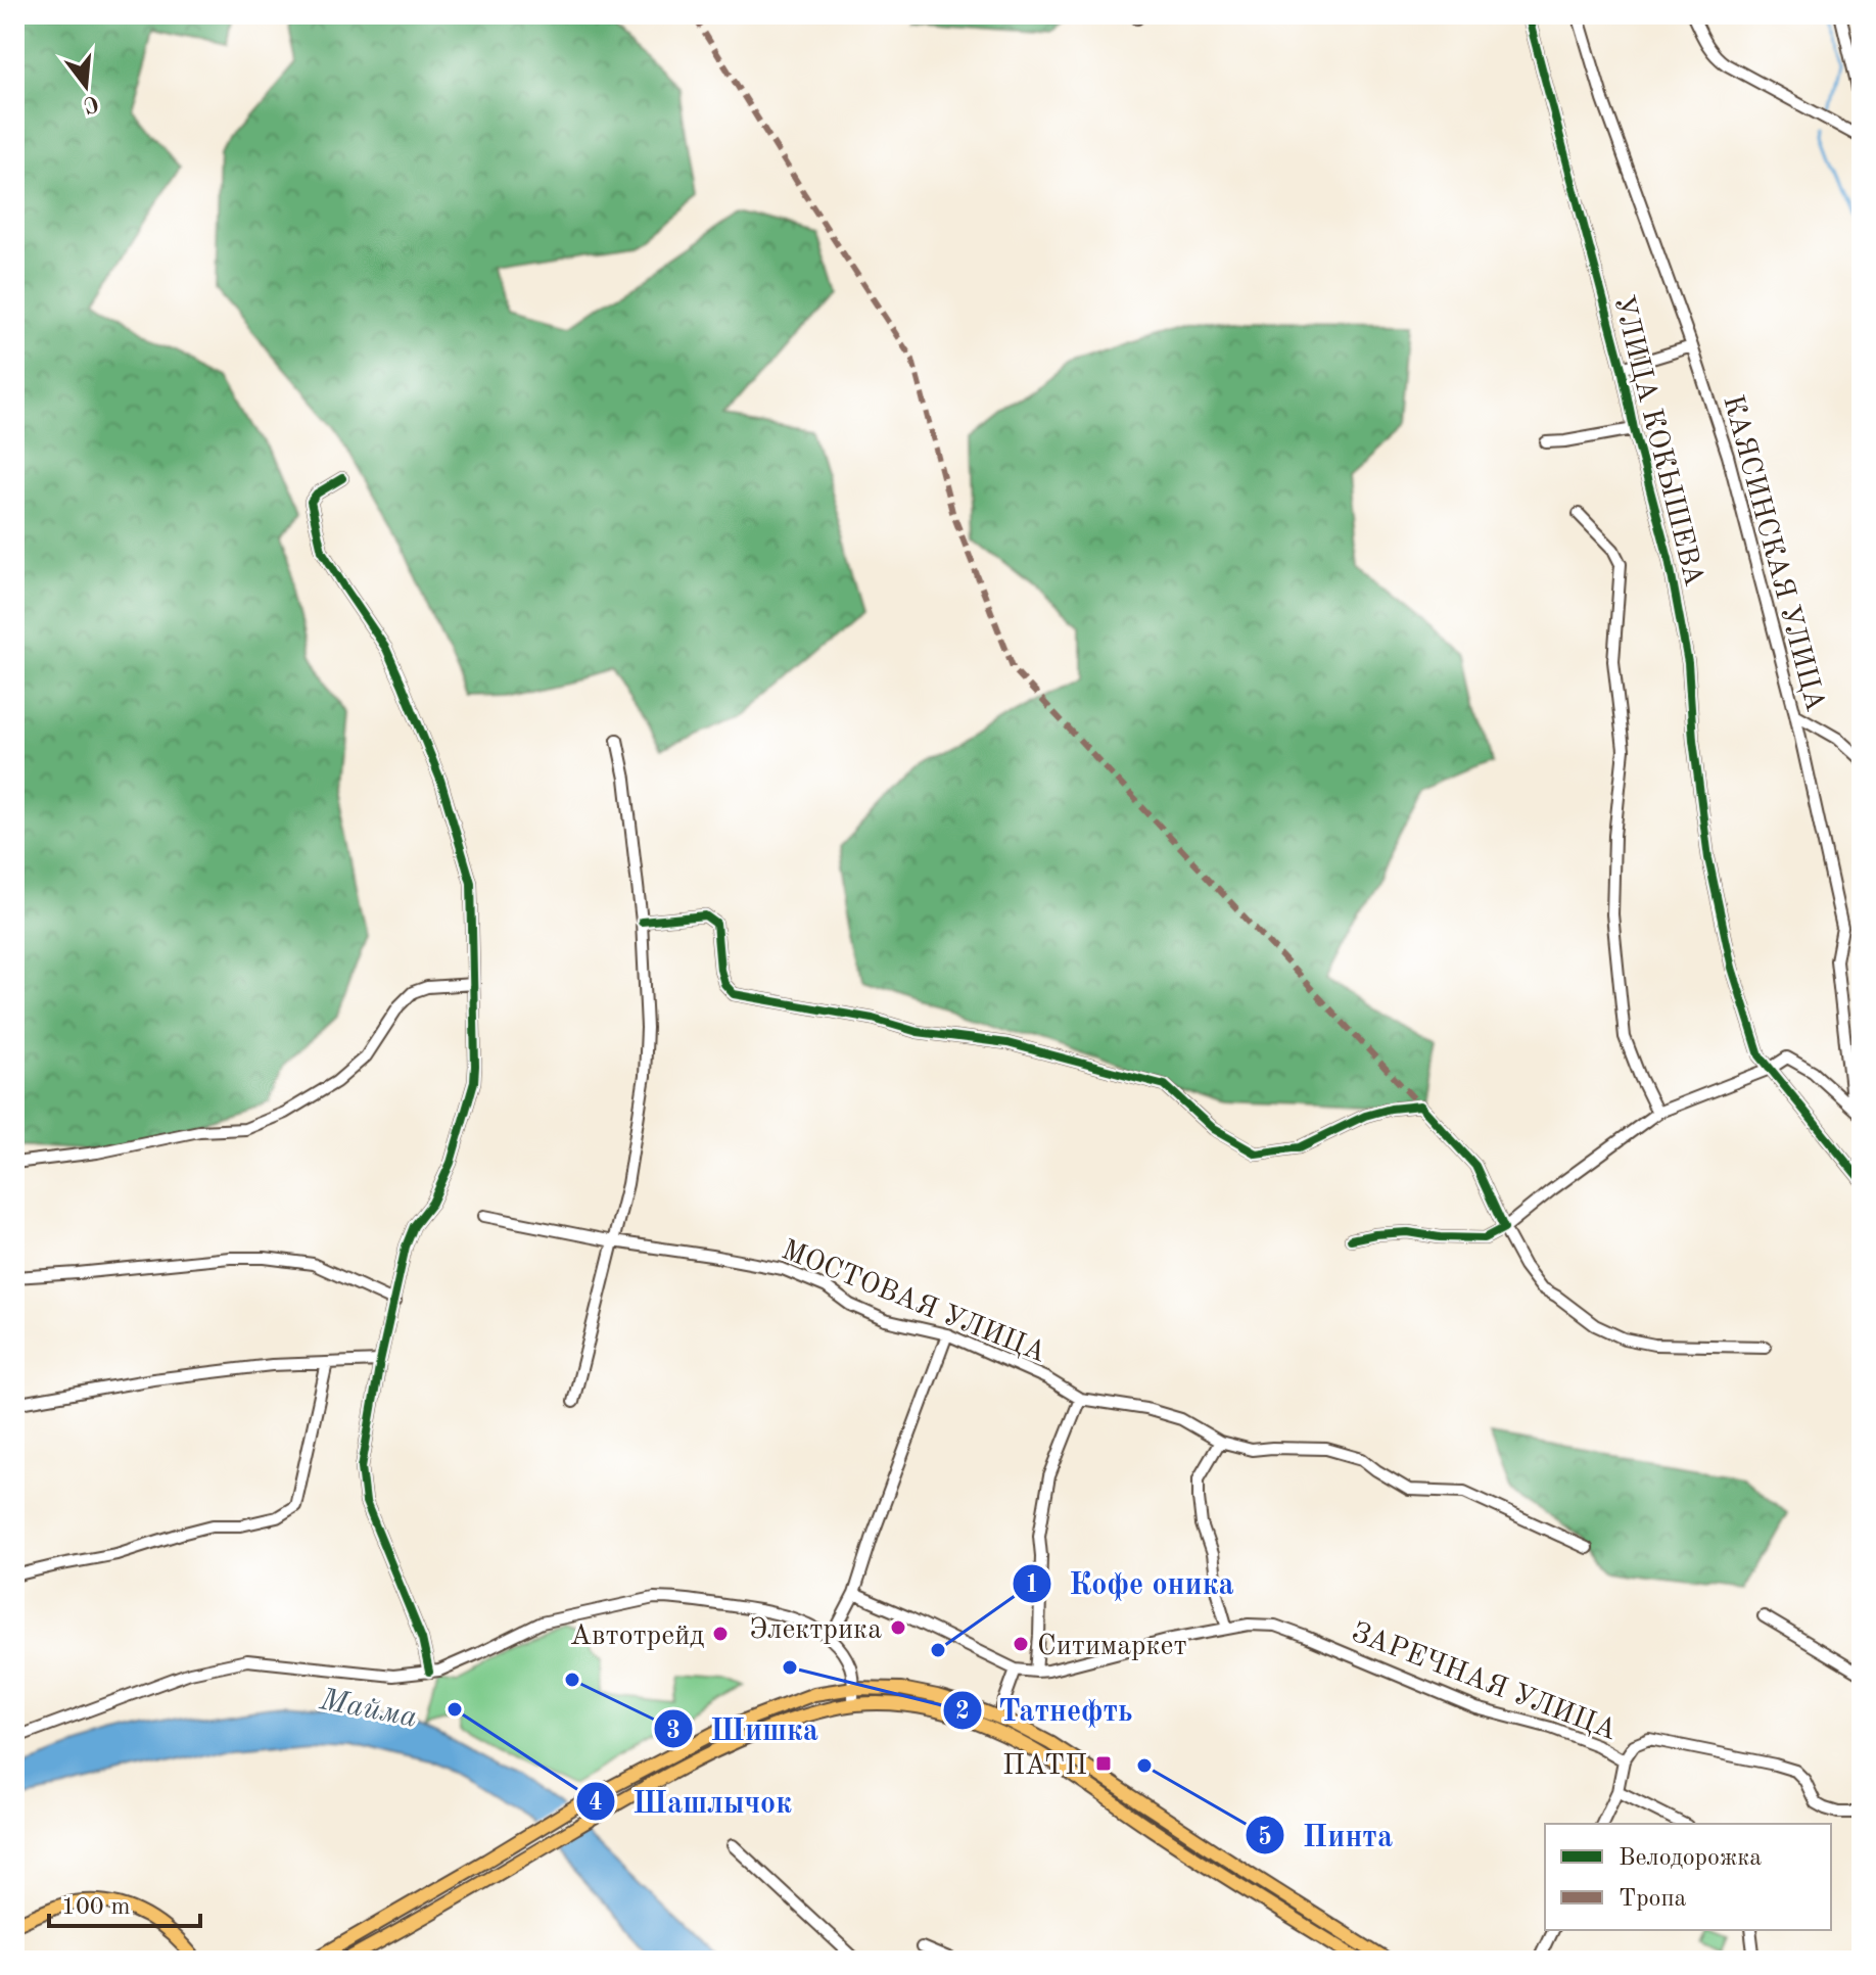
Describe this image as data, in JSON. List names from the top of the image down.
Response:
{
  "streets": {
    "street": [
      "УЛИЦА КОКЫШЕВА",
      "КАЯСИНСКАЯ УЛИЦА",
      "МОСТОВАЯ УЛИЦА",
      "ЗАРЕЧНАЯ УЛИЦА"
    ]
  },
  "water": ["Майма"],
  "places": {
    "other": [
      "Электрика",
      "Автотрейд",
      "Ситимаркет",
      "Кофе оника",
      "Татнефть",
      "Шишка",
      "Шашлычок",
      "Пинта"
    ],
    "transit": ["ПАТП"]
  },
  "legend": ["Велодорожка", "Тропа"],
  "scale_bar": "100 m",
  "north": "bottom"
}
